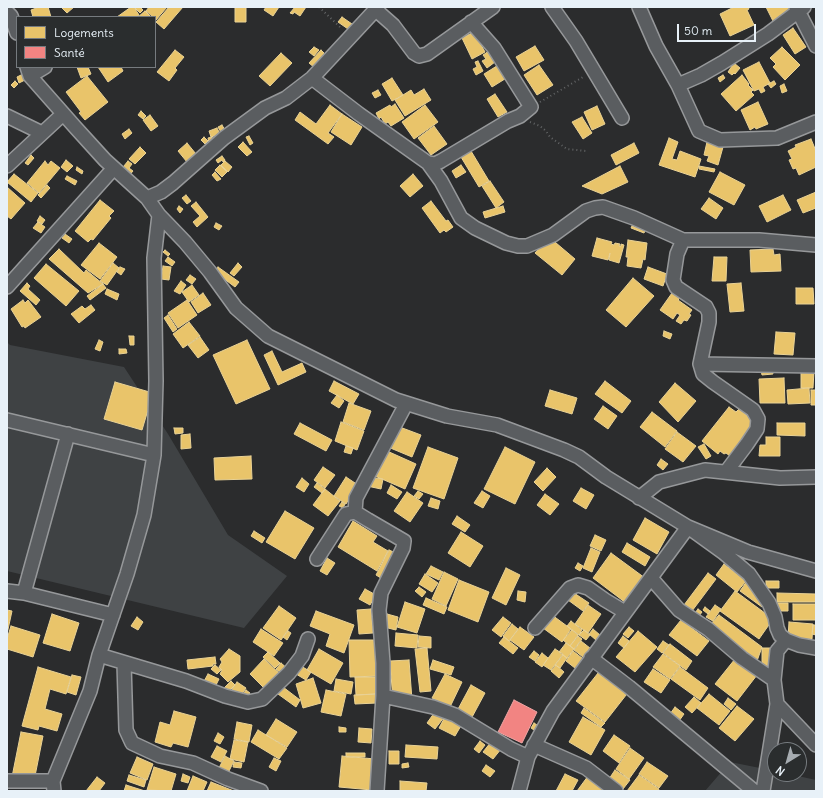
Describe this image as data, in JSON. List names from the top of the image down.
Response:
{
  "legend": ["Logements", "Santé"],
  "scale_bar": "50 m",
  "north": "bottom left"
}
